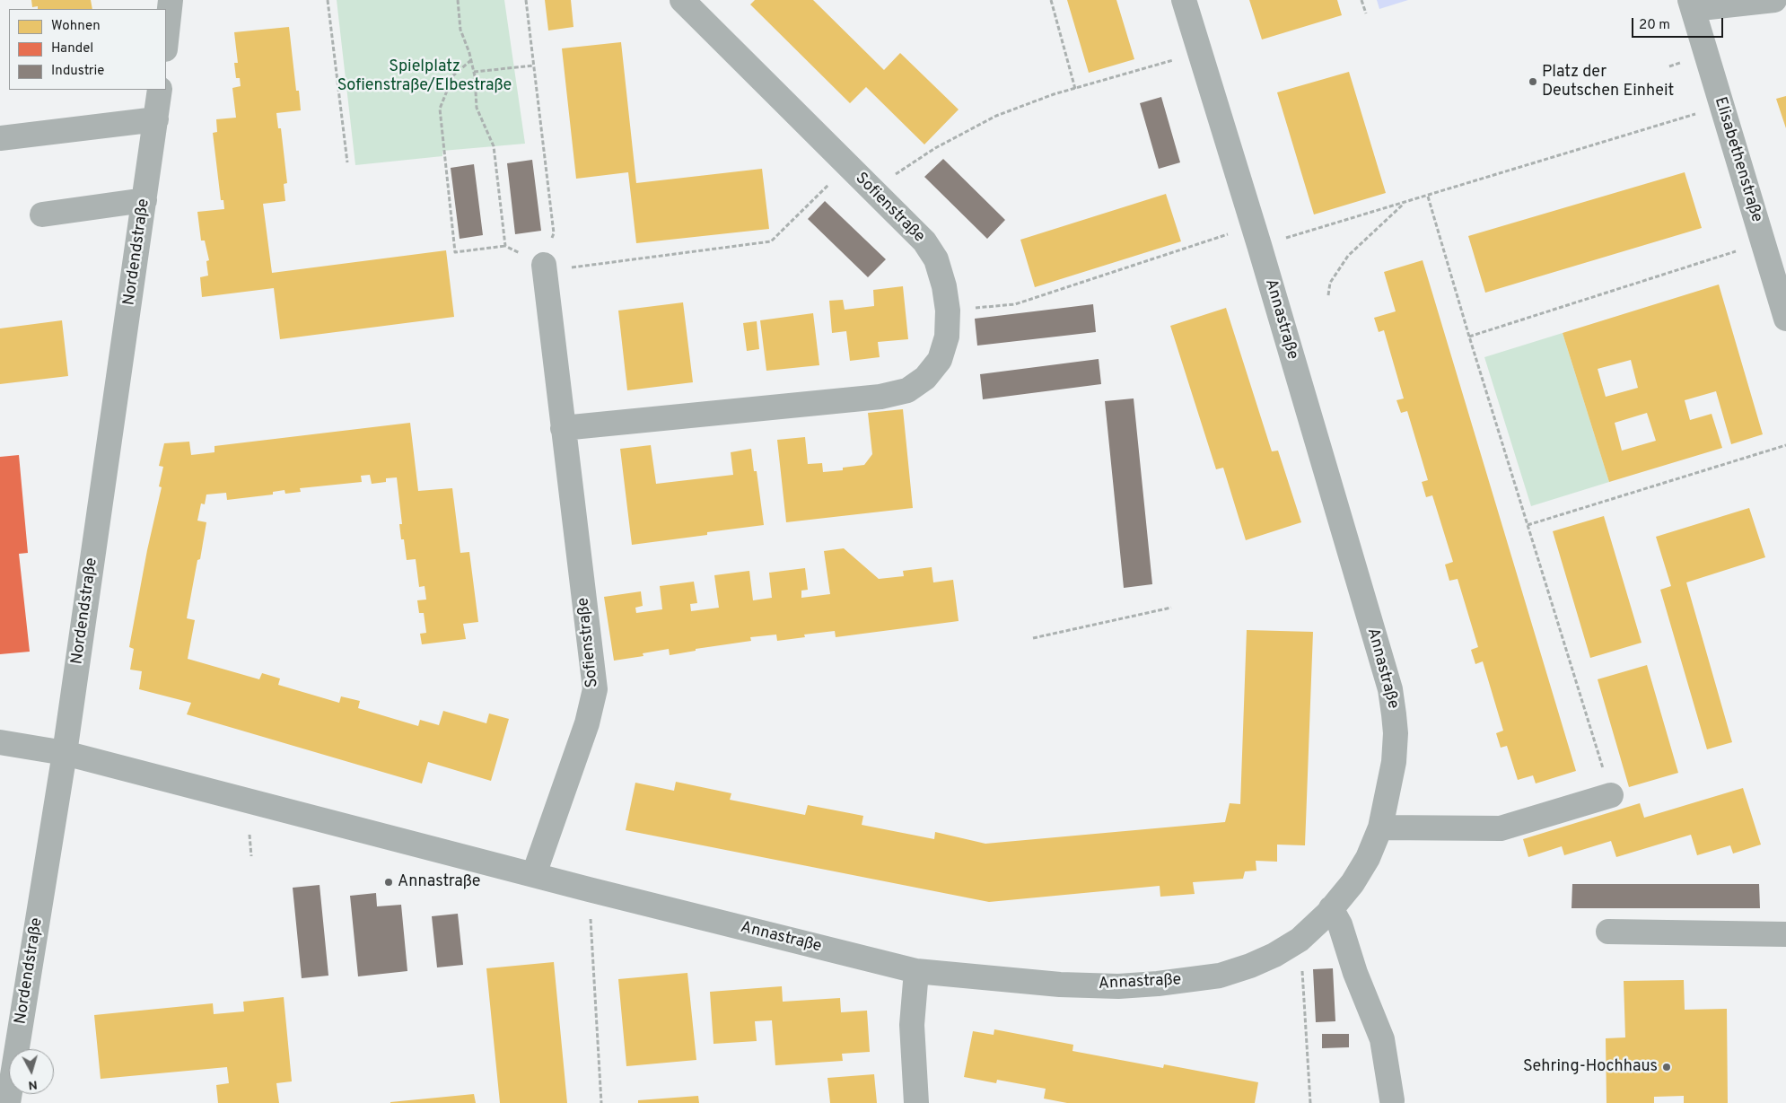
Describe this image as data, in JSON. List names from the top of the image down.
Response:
{
  "streets": {
    "street": [
      "Elisabethenstraße",
      "Sofienstraße",
      "Nordendstraße",
      "Annastraße"
    ]
  },
  "crossings": [
    ["Sofienstraße", "Annastraße"],
    ["Nordendstraße", "Annastraße"]
  ],
  "parks": ["Spielplatz Sofienstraße/Elbestraße"],
  "places": ["Platz der Deutschen Einheit", "Annastraße", "Sehring-Hochhaus"],
  "legend": ["Wohnen", "Handel", "Industrie"],
  "scale_bar": "20 m",
  "north": "bottom"
}
